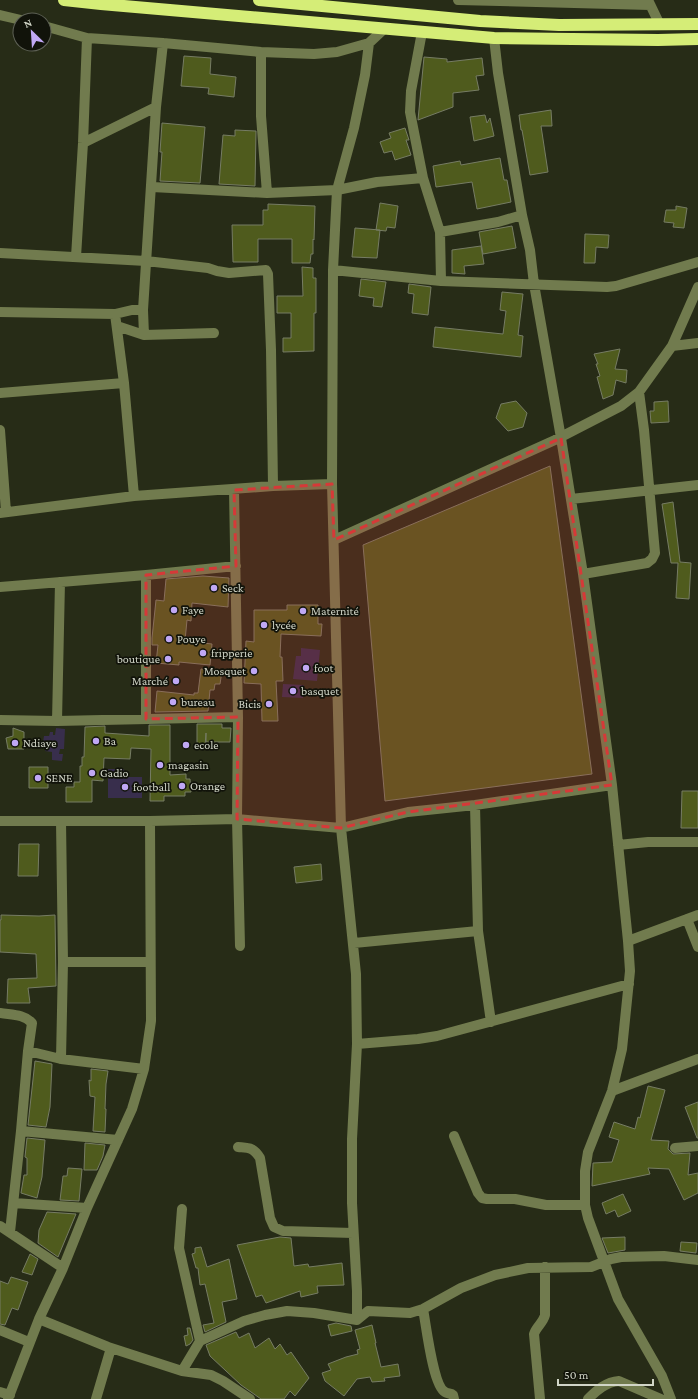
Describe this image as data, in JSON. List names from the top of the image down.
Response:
{
  "places": [
    "Seck",
    "Faye",
    "Maternité",
    "lycée",
    "Pouye",
    "fripperie",
    "boutique",
    "foot",
    "Mosquet",
    "Marché",
    "basquet",
    "bureau",
    "Bicis",
    "Ba",
    "Ndiaye",
    "ecole",
    "magasin",
    "Gadio",
    "SENE",
    "Orange",
    "football"
  ],
  "scale_bar": "50 m",
  "north": "top left"
}
